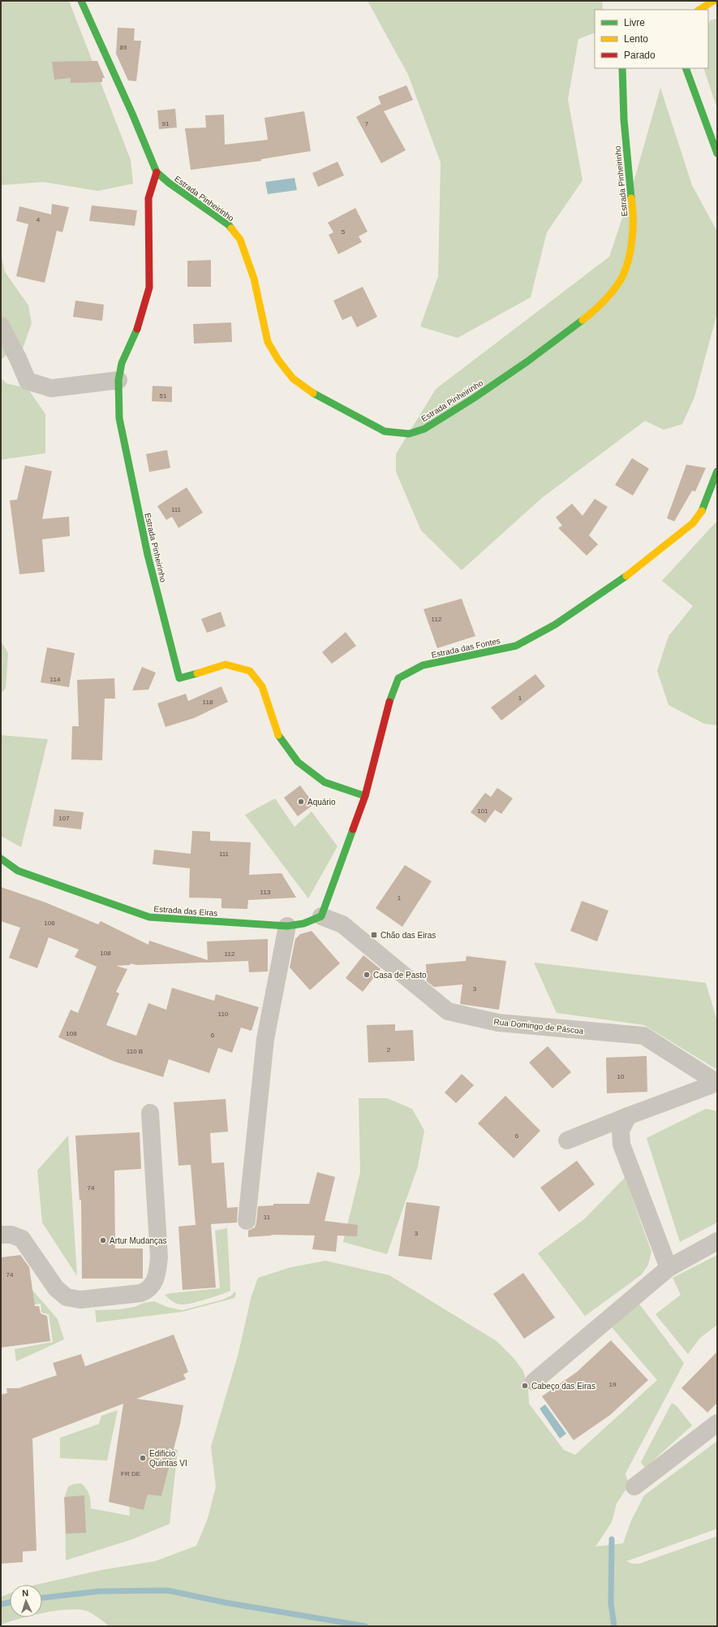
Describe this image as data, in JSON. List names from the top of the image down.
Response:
{
  "streets": {
    "street": [
      "Estrada Pinheirinho",
      "Estrada das Fontes",
      "Estrada das Eiras",
      "Rua Domingo de Páscoa"
    ]
  },
  "crossings": [
    ["Estrada Pinheirinho", "Estrada das Fontes"],
    ["Estrada das Fontes", "Estrada das Eiras"],
    ["Estrada das Fontes", "Rua Domingo de Páscoa"],
    ["Estrada das Eiras", "Rua Domingo de Páscoa"]
  ],
  "places": {
    "other": [
      "Aquário",
      "Casa de Pasto",
      "Artur Mudanças",
      "Cabeço das Eiras",
      "Edificio Quintas VI"
    ],
    "transit": ["Chão das Eiras"]
  },
  "house_numbers": [
    "89",
    "91",
    "7",
    "4",
    "5",
    "51",
    "111",
    "112",
    "114",
    "1",
    "118",
    "101",
    "107",
    "111",
    "113",
    "1",
    "106",
    "108",
    "112",
    "3",
    "110",
    "108",
    "6",
    "2",
    "110 B",
    "10",
    "6",
    "74",
    "11",
    "3",
    "74",
    "19",
    "FR DE"
  ],
  "legend": ["Livre", "Lento", "Parado"],
  "north": "top"
}
